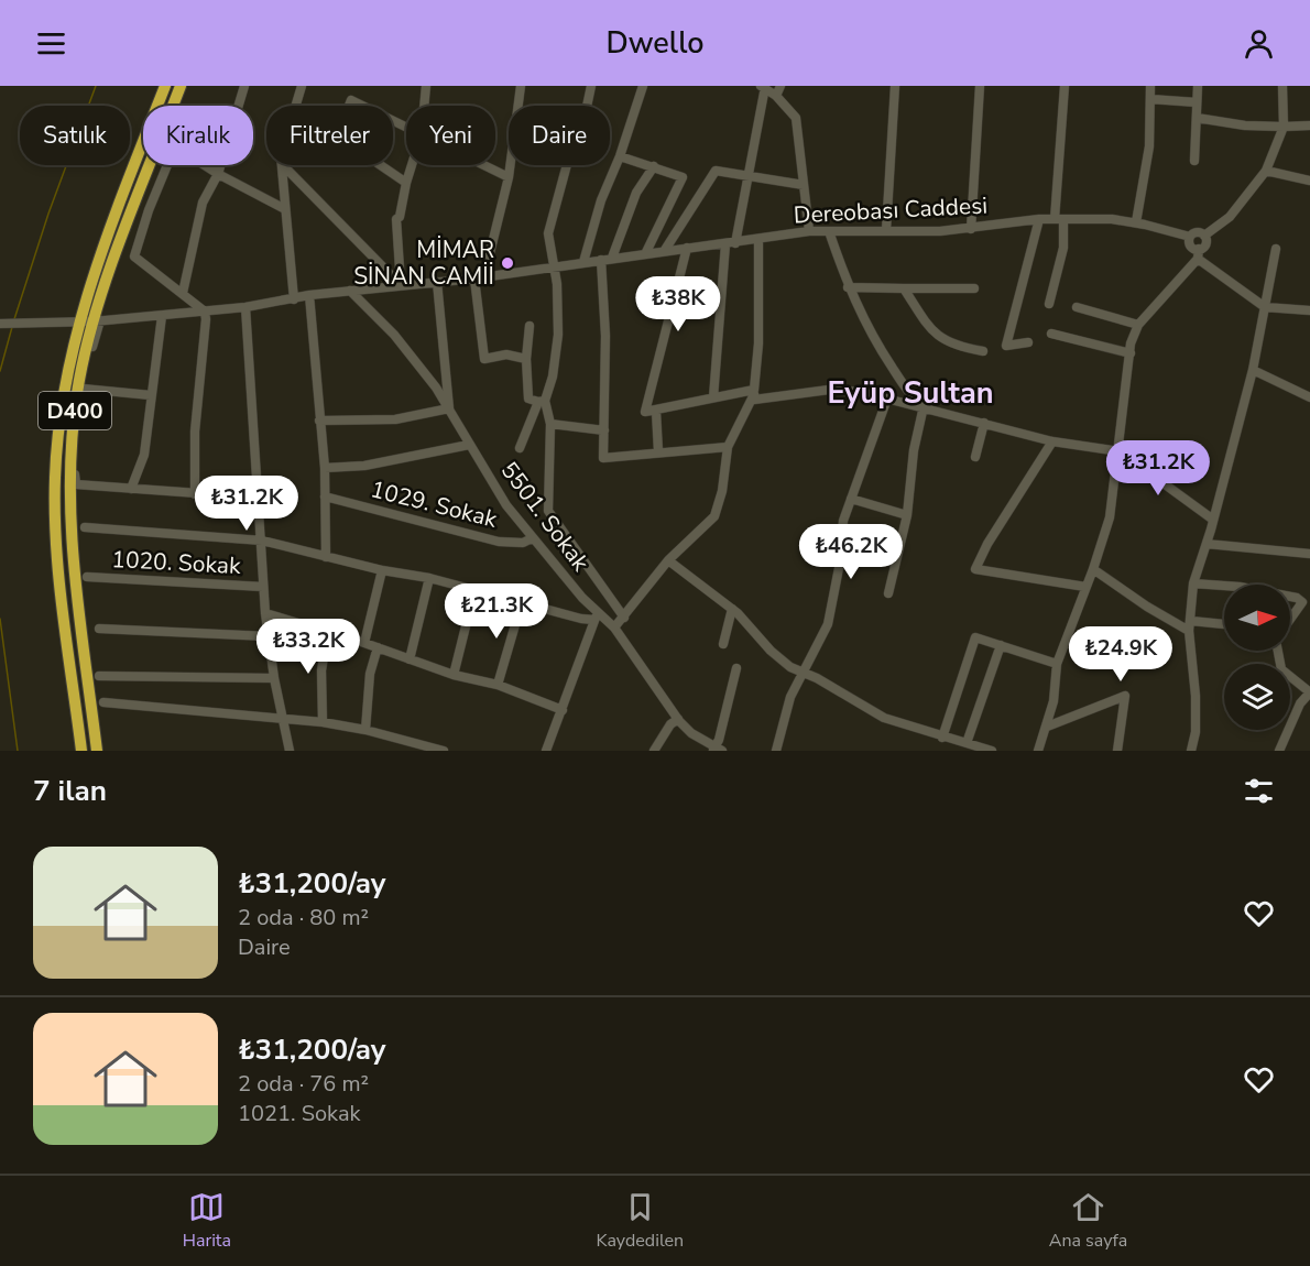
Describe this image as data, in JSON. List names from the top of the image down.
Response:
{
  "streets": {
    "highway": ["D400"],
    "street": [
      "Dereobası Caddesi",
      "1029. Sokak",
      "5501. Sokak",
      "1020. Sokak"
    ]
  },
  "crossings": [
    ["Dereobası Caddesi", "D400"],
    ["Dereobası Caddesi", "5501. Sokak"],
    ["1029. Sokak", "5501. Sokak"]
  ],
  "districts": ["Eyüp Sultan"],
  "places": ["MİMAR SİNAN CAMİİ"],
  "north": "right",
  "page": {
    "header": "Dwello",
    "chip": [
      "Satılık",
      "Kiralık",
      "Filtreler",
      "Yeni",
      "Daire"
    ],
    "price": [
      "₺38K",
      "₺31.2K",
      "₺31.2K",
      "₺46.2K",
      "₺21.3K",
      "₺33.2K",
      "₺24.9K"
    ],
    "heading": "7 ilan",
    "list": [
      {
        "name": "₺31,200/ay",
        "note": "2 oda · 80 m² · Daire"
      },
      {
        "name": "₺31,200/ay",
        "note": "2 oda · 76 m² · 1021. Sokak"
      }
    ],
    "tabs": ["Harita", "Kaydedilen", "Ana sayfa"]
  }
}
